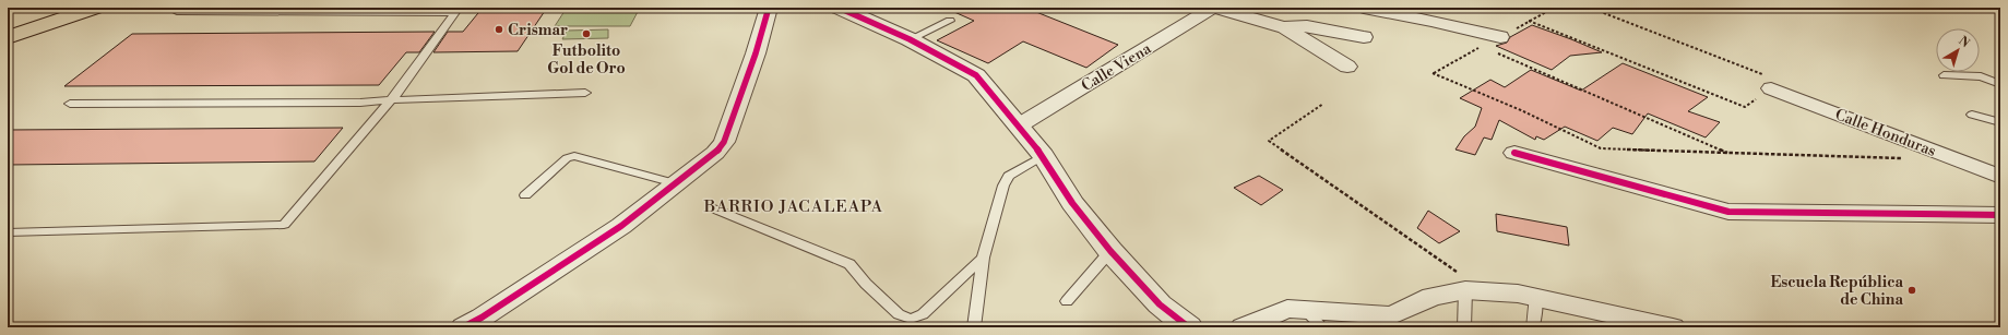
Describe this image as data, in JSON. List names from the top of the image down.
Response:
{
  "streets": {
    "street": ["Calle Viena", "Calle Honduras"]
  },
  "districts": ["BARRIO JACALEAPA"],
  "places": ["Crismar", "Futbolito Gol de Oro", "Escuela República de China"],
  "north": "top right"
}
